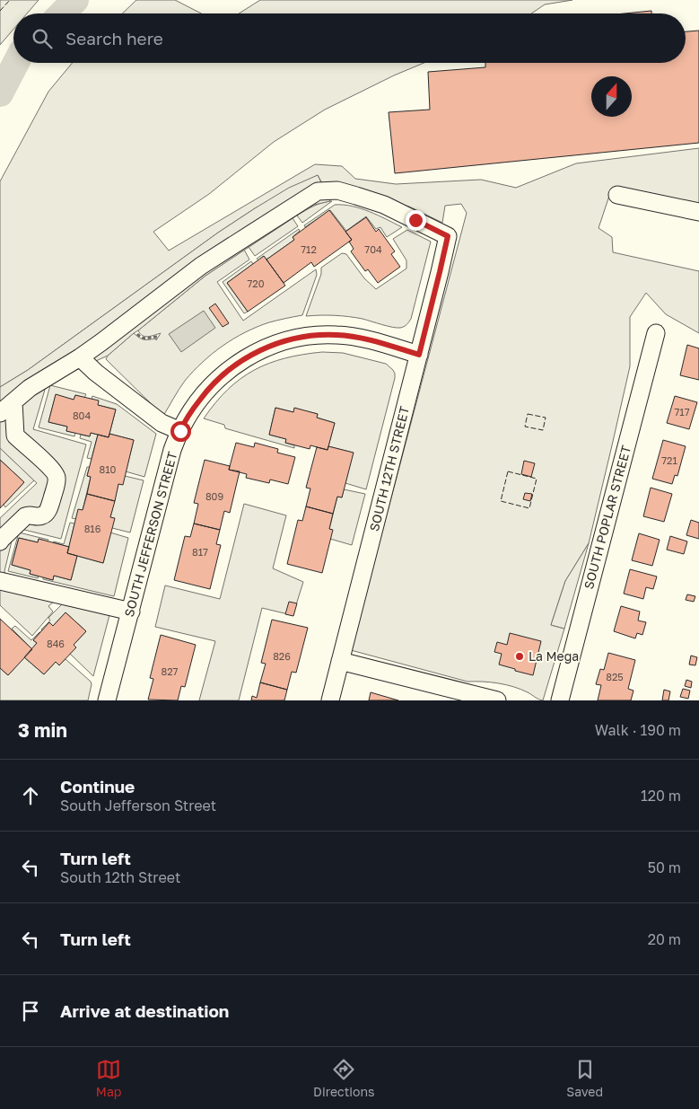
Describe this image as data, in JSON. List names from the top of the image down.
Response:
{
  "streets": {
    "street": ["SOUTH 12TH STREET", "SOUTH POPLAR STREET", "SOUTH JEFFERSON STREET"]
  },
  "crossings": [
    ["SOUTH 12TH STREET", "SOUTH JEFFERSON STREET"]
  ],
  "places": ["La Mega"],
  "house_numbers": [
    "712",
    "704",
    "720",
    "717",
    "804",
    "721",
    "810",
    "809",
    "816",
    "817",
    "846",
    "826",
    "827",
    "825"
  ],
  "north": "top",
  "page": {
    "search": "Search here",
    "heading": ["3 min", "Walk · 190 m"],
    "list": [
      ["Continue", "South Jefferson Street", "120 m"],
      ["Turn left", "South 12th Street", "50 m"],
      ["Turn left", "20 m"],
      "Arrive at destination"
    ],
    "nav": ["Map", "Directions", "Saved"]
  }
}
